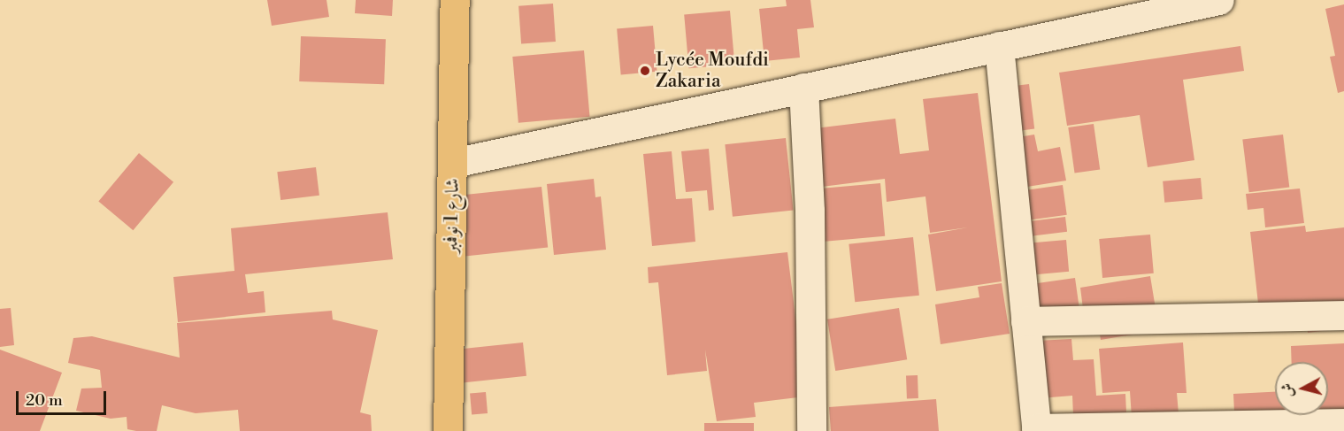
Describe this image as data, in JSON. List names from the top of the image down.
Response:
{
  "streets": {
    "main road": ["شارع 1 نوفمبر"]
  },
  "places": ["Lycée Moufdi Zakaria"],
  "scale_bar": "20 m",
  "north": "left"
}
